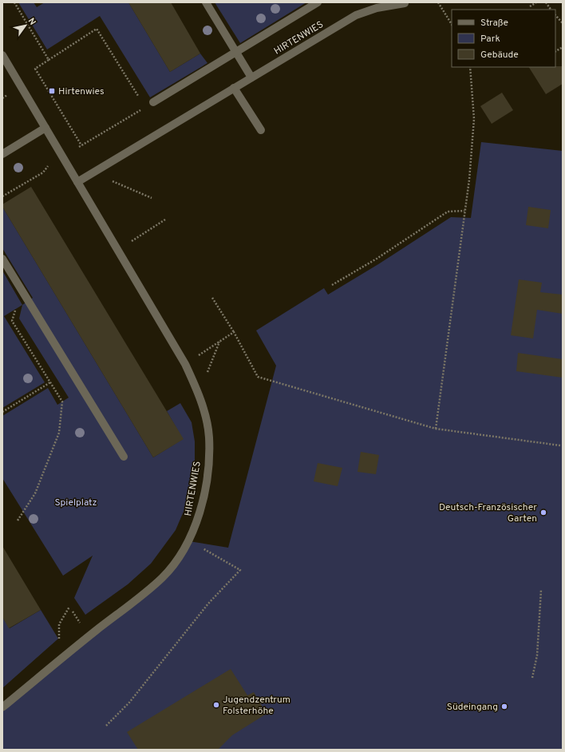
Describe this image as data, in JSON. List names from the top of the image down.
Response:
{
  "streets": {
    "street": ["HIRTENWIES"]
  },
  "parks": ["Spielplatz"],
  "places": {
    "transit": ["Hirtenwies"],
    "other": ["Deutsch-Französischer Garten", "Jugendzentrum Folsterhöhe", "Südeingang"]
  },
  "legend": ["Straße", "Park", "Gebäude"],
  "north": "top right"
}
